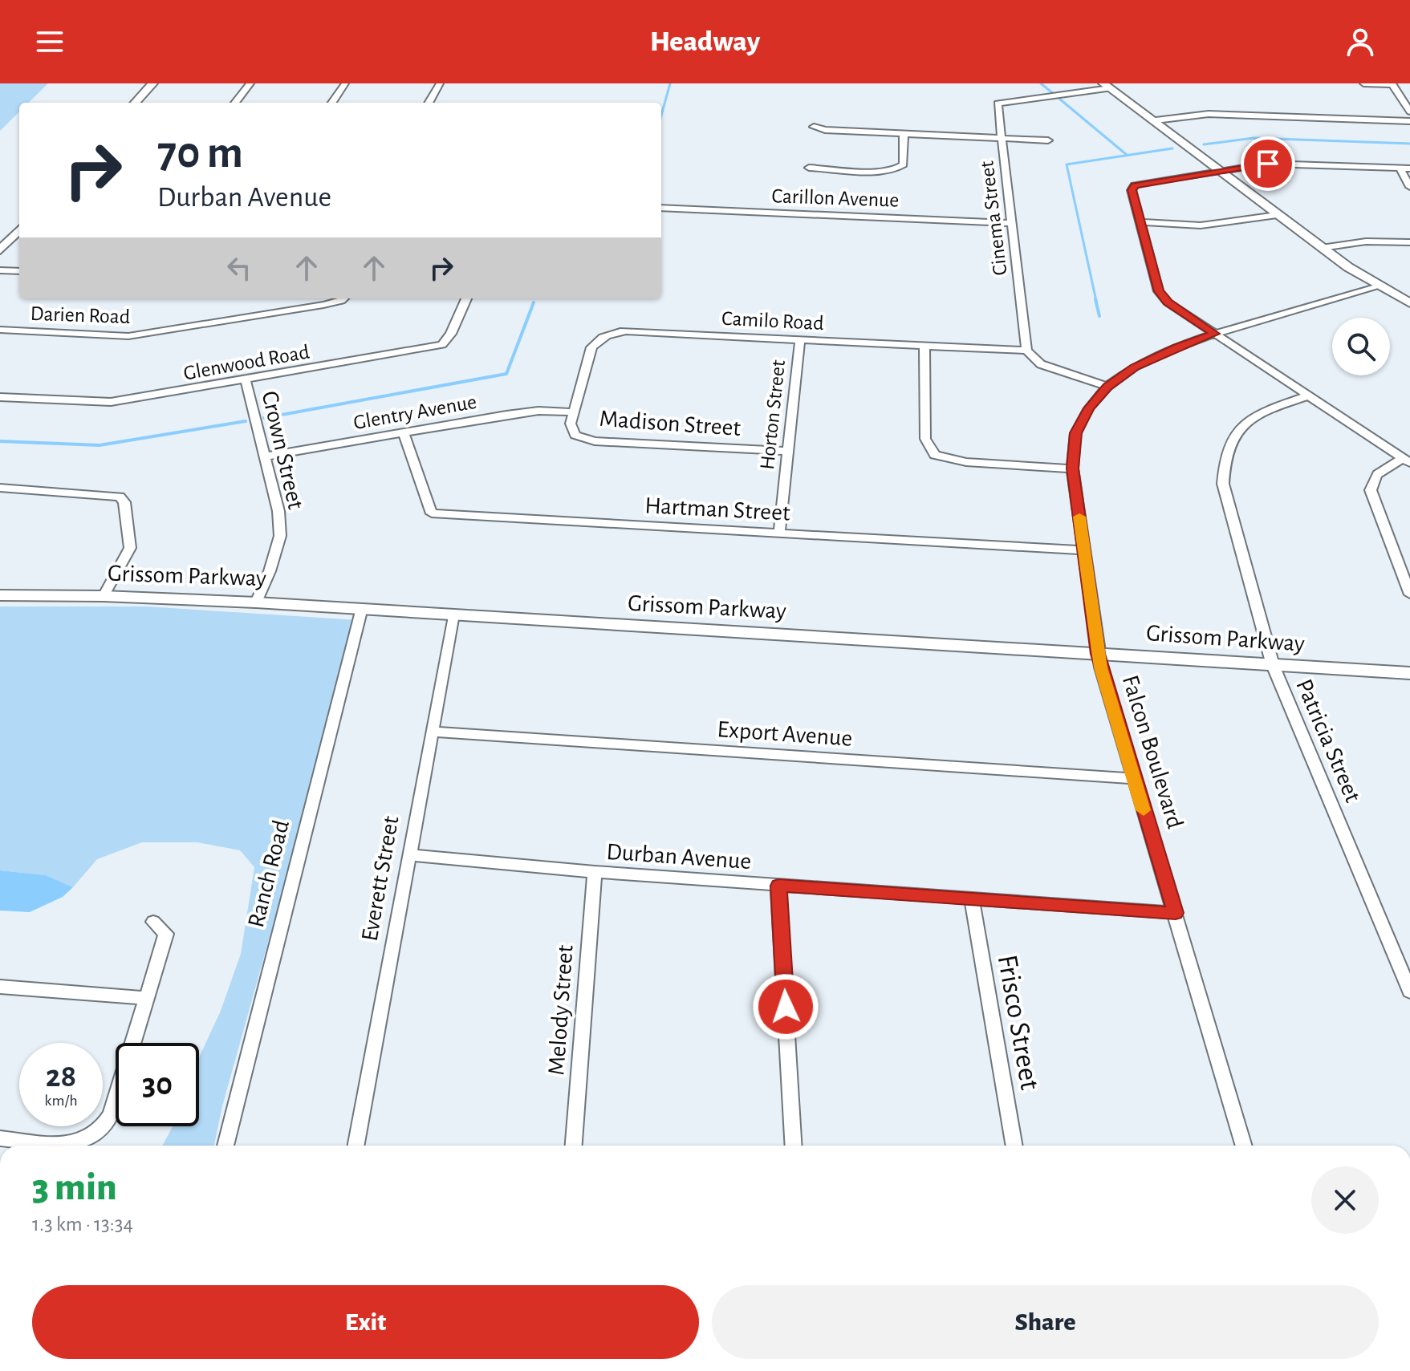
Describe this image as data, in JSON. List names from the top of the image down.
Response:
{
  "streets": {
    "main road": ["Grissom Parkway"],
    "street": [
      "Carillon Avenue",
      "Cinema Street",
      "Darien Road",
      "Camilo Road",
      "Glenwood Road",
      "Glentry Avenue",
      "Horton Street",
      "Madison Street",
      "Crown Street",
      "Hartman Street",
      "Export Avenue",
      "Patricia Street",
      "Falcon Boulevard",
      "Durban Avenue",
      "Ranch Road",
      "Everett Street",
      "Melody Street",
      "Frisco Street"
    ]
  },
  "crossings": [
    ["Carillon Avenue", "Cinema Street"],
    ["Cinema Street", "Camilo Road"],
    ["Camilo Road", "Glentry Avenue"],
    ["Camilo Road", "Horton Street"],
    ["Camilo Road", "Madison Street"],
    ["Glenwood Road", "Crown Street"],
    ["Glentry Avenue", "Madison Street"],
    ["Glentry Avenue", "Crown Street"],
    ["Glentry Avenue", "Hartman Street"],
    ["Horton Street", "Madison Street"],
    ["Horton Street", "Hartman Street"],
    ["Crown Street", "Grissom Parkway"],
    ["Hartman Street", "Falcon Boulevard"],
    ["Grissom Parkway", "Patricia Street"],
    ["Grissom Parkway", "Falcon Boulevard"],
    ["Grissom Parkway", "Ranch Road"],
    ["Grissom Parkway", "Everett Street"],
    ["Export Avenue", "Falcon Boulevard"],
    ["Export Avenue", "Everett Street"],
    ["Falcon Boulevard", "Durban Avenue"],
    ["Durban Avenue", "Everett Street"],
    ["Durban Avenue", "Melody Street"],
    ["Durban Avenue", "Frisco Street"]
  ],
  "page": {
    "header": "Headway",
    "turn": ["70 m", "Durban Avenue"],
    "speed": "28 km/h",
    "limit": "30",
    "heading": ["3 min", "1.3 km · 13:34"],
    "buttons": ["Exit", "Share"]
  }
}
